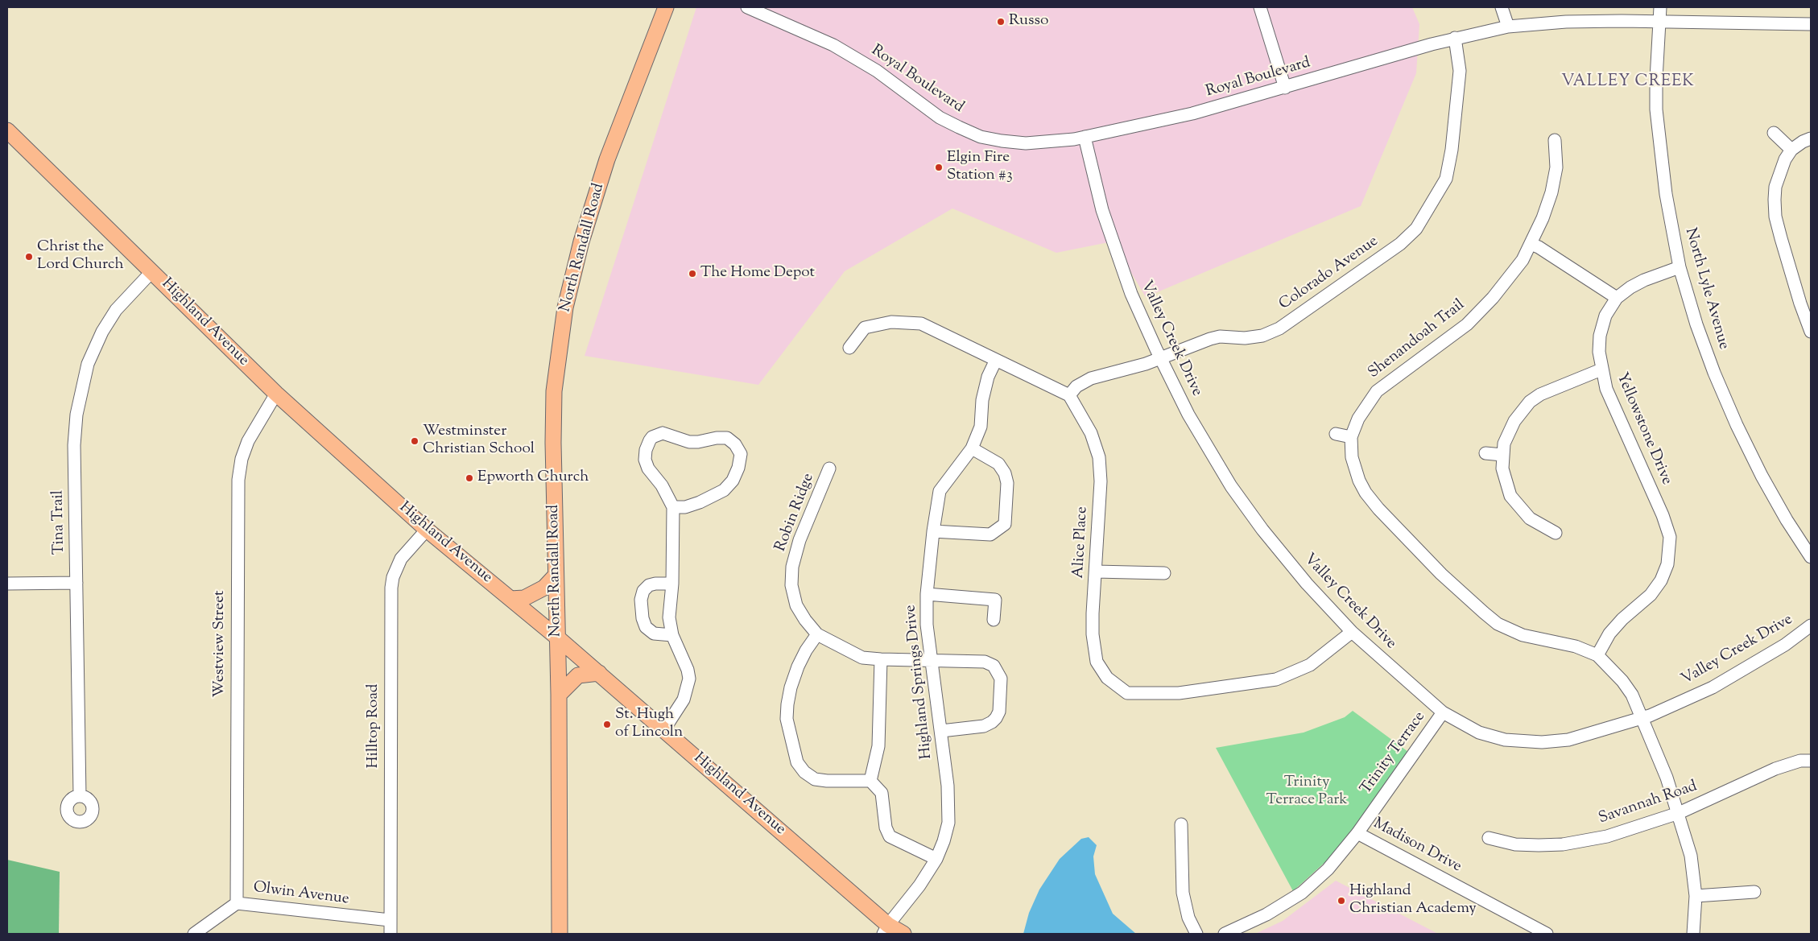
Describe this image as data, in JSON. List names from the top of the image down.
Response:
{
  "streets": {
    "main road": ["North Randall Road", "Highland Avenue"],
    "street": [
      "Royal Boulevard",
      "Colorado Avenue",
      "North Lyle Avenue",
      "Valley Creek Drive",
      "Shenandoah Trail",
      "Yellowstone Drive",
      "Robin Ridge",
      "Tina Trail",
      "Alice Place",
      "Westview Street",
      "Highland Springs Drive",
      "Hilltop Road",
      "Trinity Terrace",
      "Savannah Road",
      "Madison Drive",
      "Olwin Avenue"
    ]
  },
  "crossings": [
    ["Royal Boulevard", "Colorado Avenue"],
    ["Royal Boulevard", "North Lyle Avenue"],
    ["Royal Boulevard", "Valley Creek Drive"],
    ["North Randall Road", "Highland Avenue"],
    ["Colorado Avenue", "Valley Creek Drive"],
    ["Colorado Avenue", "Alice Place"],
    ["North Lyle Avenue", "Yellowstone Drive"],
    ["Highland Avenue", "Tina Trail"],
    ["Highland Avenue", "Westview Street"],
    ["Highland Avenue", "Highland Springs Drive"],
    ["Highland Avenue", "Hilltop Road"],
    ["Valley Creek Drive", "Shenandoah Trail"],
    ["Valley Creek Drive", "Alice Place"],
    ["Valley Creek Drive", "Trinity Terrace"],
    ["Shenandoah Trail", "Yellowstone Drive"],
    ["Shenandoah Trail", "Savannah Road"],
    ["Robin Ridge", "Highland Springs Drive"],
    ["Westview Street", "Olwin Avenue"],
    ["Hilltop Road", "Olwin Avenue"],
    ["Trinity Terrace", "Madison Drive"]
  ],
  "districts": ["VALLEY CREEK"],
  "parks": ["Trinity Terrace Park"],
  "places": [
    "Russo",
    "Elgin Fire Station #3",
    "Christ the Lord Church",
    "The Home Depot",
    "Westminster Christian School",
    "Epworth Church",
    "St. Hugh of Lincoln",
    "Highland Christian Academy"
  ]
}
